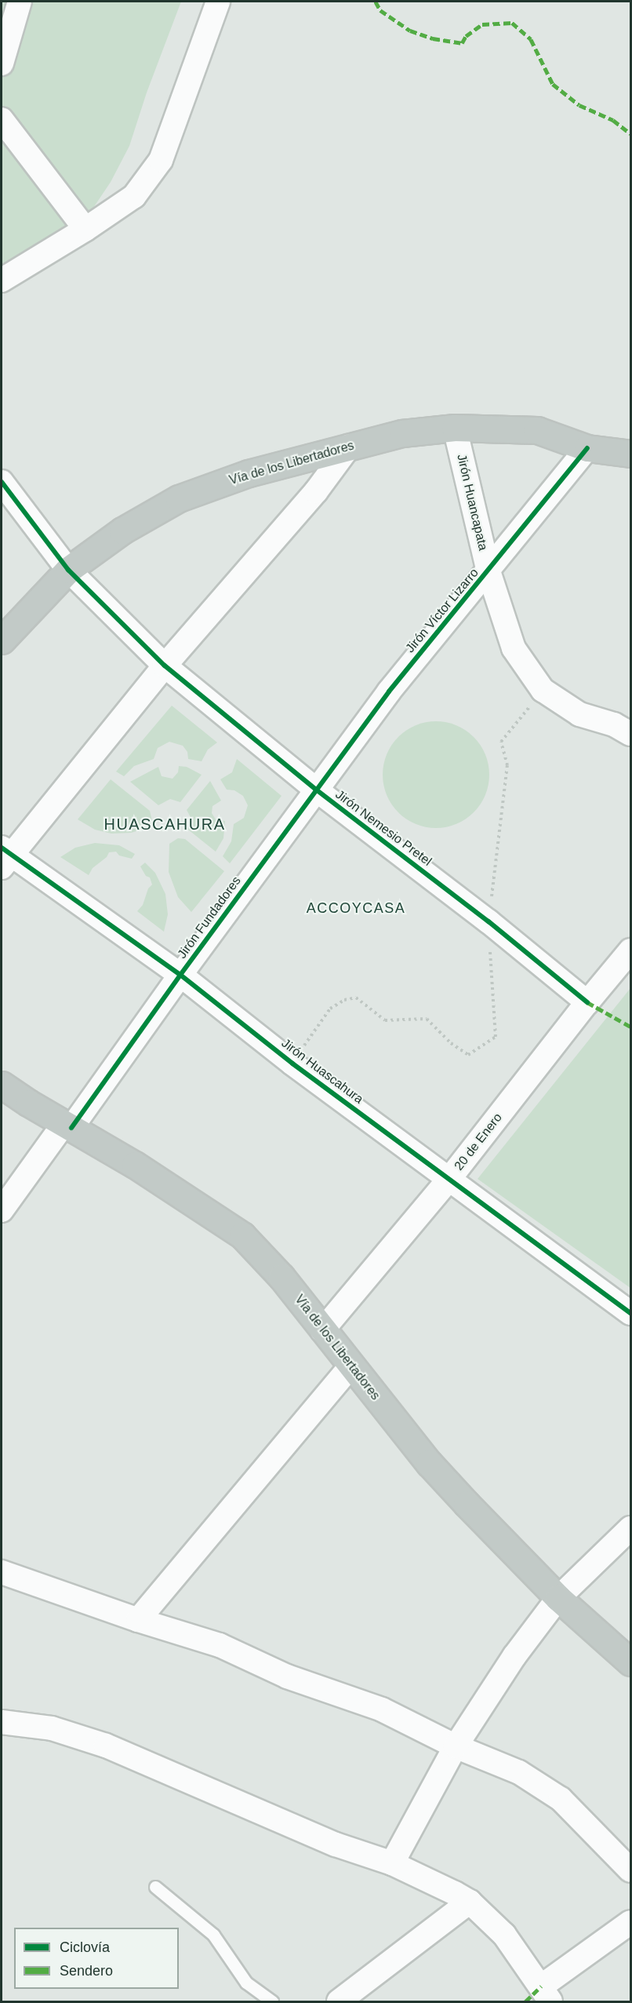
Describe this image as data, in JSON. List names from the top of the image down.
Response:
{
  "streets": {
    "highway": ["Vía de los Libertadores"],
    "street": [
      "Jirón Huancapata",
      "Jirón Víctor Lizarro",
      "Jirón Nemesio Pretel",
      "Jirón Fundadores",
      "Jirón Huascahura",
      "20 de Enero"
    ]
  },
  "crossings": [
    ["Vía de los Libertadores", "Jirón Huancapata"],
    ["Vía de los Libertadores", "Jirón Víctor Lizarro"],
    ["Vía de los Libertadores", "Jirón Nemesio Pretel"],
    ["Vía de los Libertadores", "Jirón Fundadores"],
    ["Vía de los Libertadores", "20 de Enero"],
    ["Jirón Huancapata", "Jirón Víctor Lizarro"],
    ["Jirón Víctor Lizarro", "Jirón Nemesio Pretel"],
    ["Jirón Víctor Lizarro", "Jirón Fundadores"],
    ["Jirón Nemesio Pretel", "Jirón Fundadores"],
    ["Jirón Nemesio Pretel", "20 de Enero"],
    ["Jirón Fundadores", "Jirón Huascahura"],
    ["Jirón Huascahura", "20 de Enero"]
  ],
  "districts": ["HUASCAHURA", "ACCOYCASA"],
  "legend": ["Ciclovía", "Sendero"]
}
